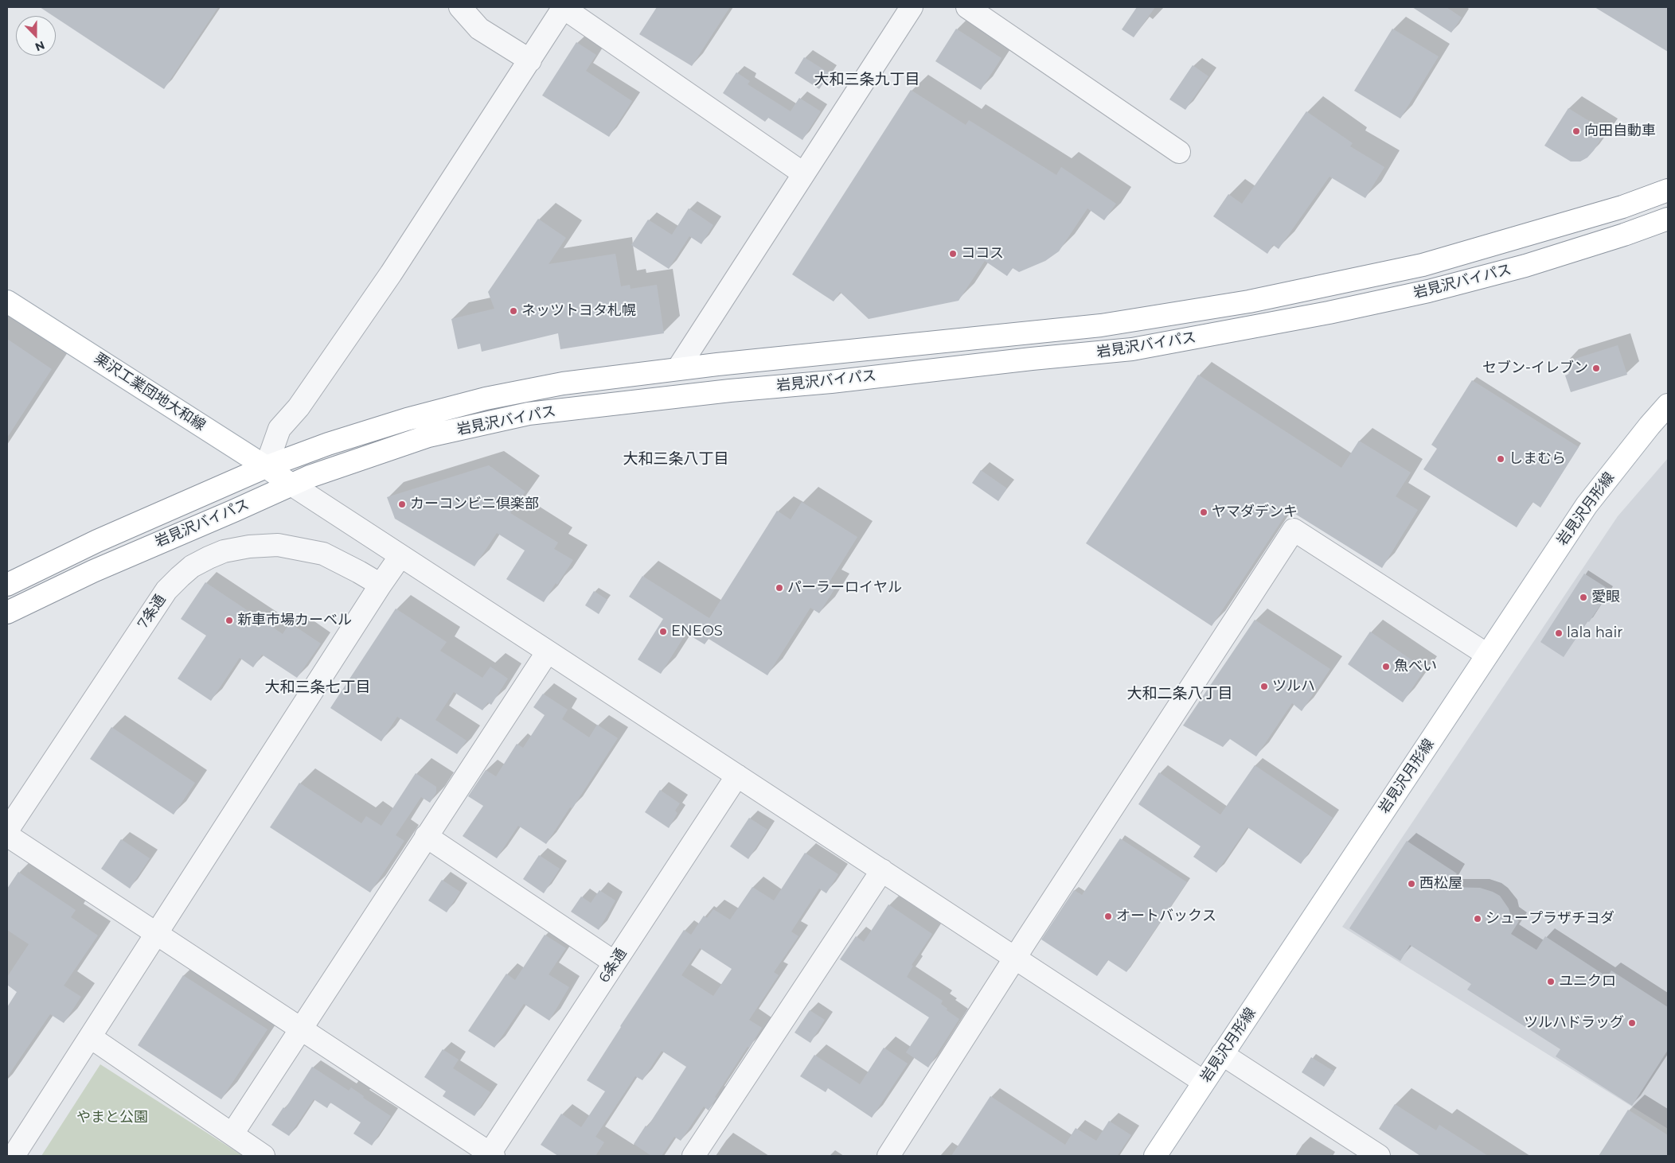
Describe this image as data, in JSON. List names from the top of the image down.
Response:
{
  "streets": {
    "main road": ["岩見沢バイパス", "栗沢工業団地大和線", "岩見沢月形線"],
    "street": ["7条通", "6条通"]
  },
  "crossings": [
    ["岩見沢バイパス", "栗沢工業団地大和線"]
  ],
  "districts": [
    "大和三条九丁目",
    "大和三条八丁目",
    "大和三条七丁目",
    "大和二条八丁目"
  ],
  "parks": ["やまと公園"],
  "places": [
    "向田自動車",
    "ココス",
    "ネッツトヨタ札幌",
    "セブン-イレブン",
    "しまむら",
    "カーコンビニ倶楽部",
    "ヤマダデンキ",
    "パーラーロイヤル",
    "愛眼",
    "新車市場カーベル",
    "ENEOS",
    "lala hair",
    "魚べい",
    "ツルハ",
    "西松屋",
    "オートバックス",
    "シュープラザチヨダ",
    "ユニクロ",
    "ツルハドラッグ"
  ],
  "north": "bottom"
}
